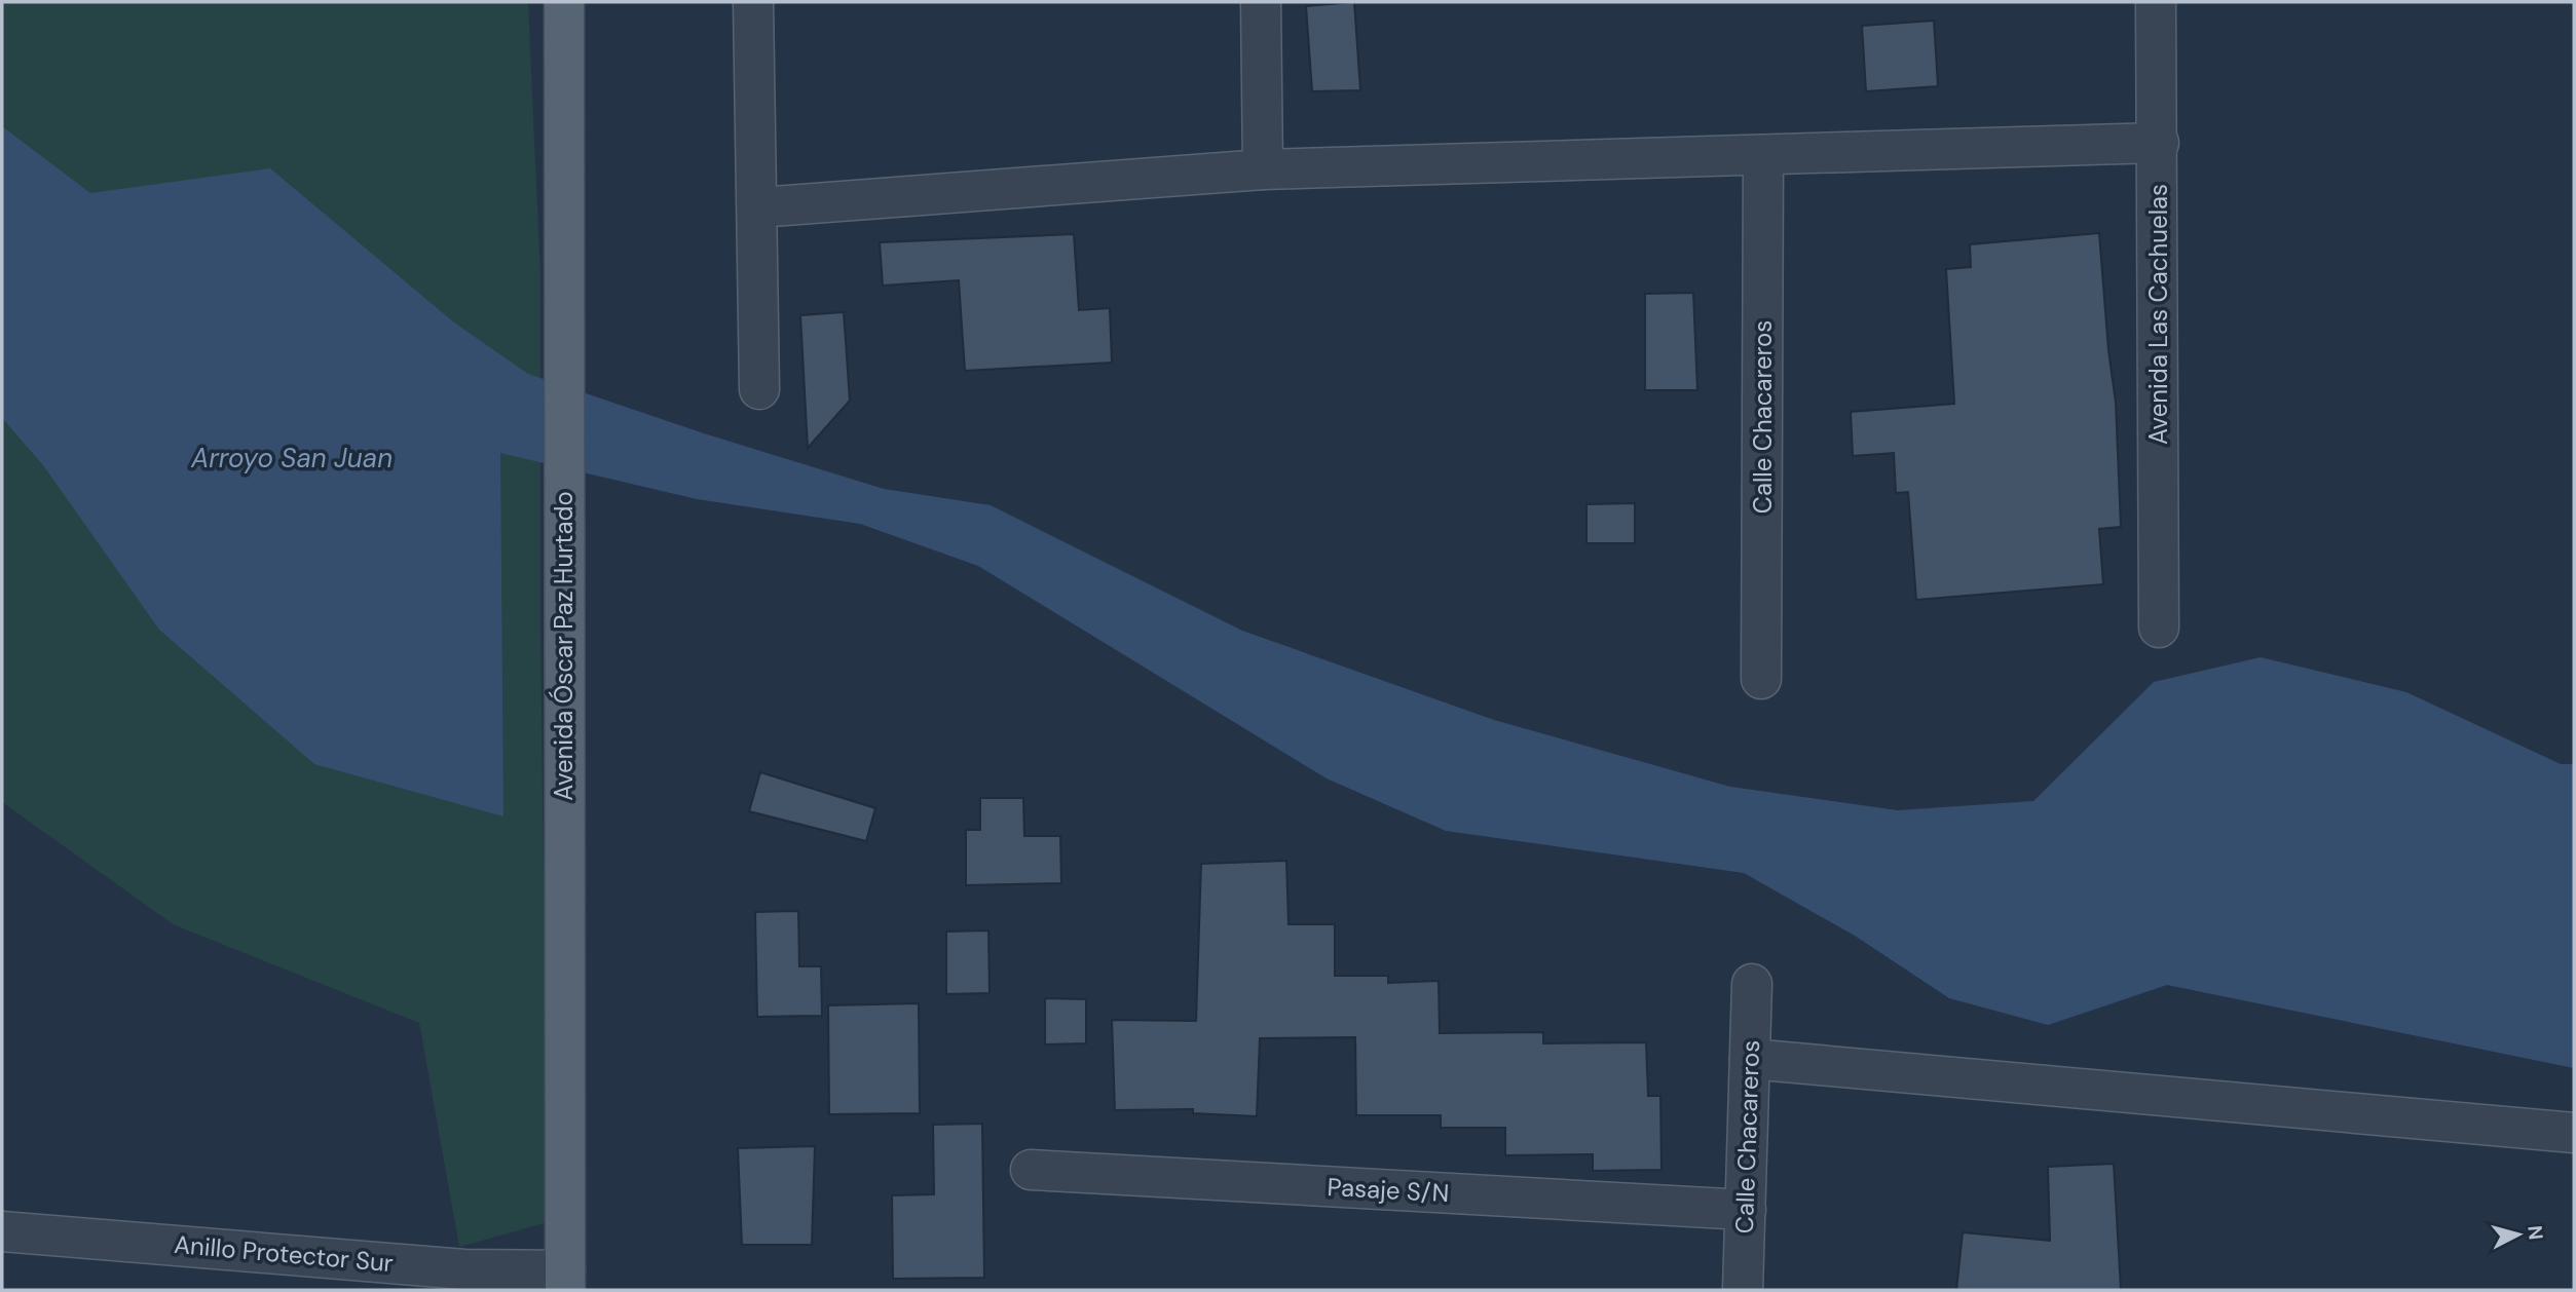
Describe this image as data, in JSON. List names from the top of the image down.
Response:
{
  "streets": {
    "main road": ["Avenida Óscar Paz Hurtado"],
    "street": [
      "Avenida Las Cachuelas",
      "Calle Chacareros",
      "Pasaje S/N",
      "Anillo Protector Sur"
    ]
  },
  "crossings": [
    ["Calle Chacareros", "Pasaje S/N"],
    ["Avenida Óscar Paz Hurtado", "Anillo Protector Sur"]
  ],
  "water": ["Arroyo San Juan"],
  "north": "right"
}
